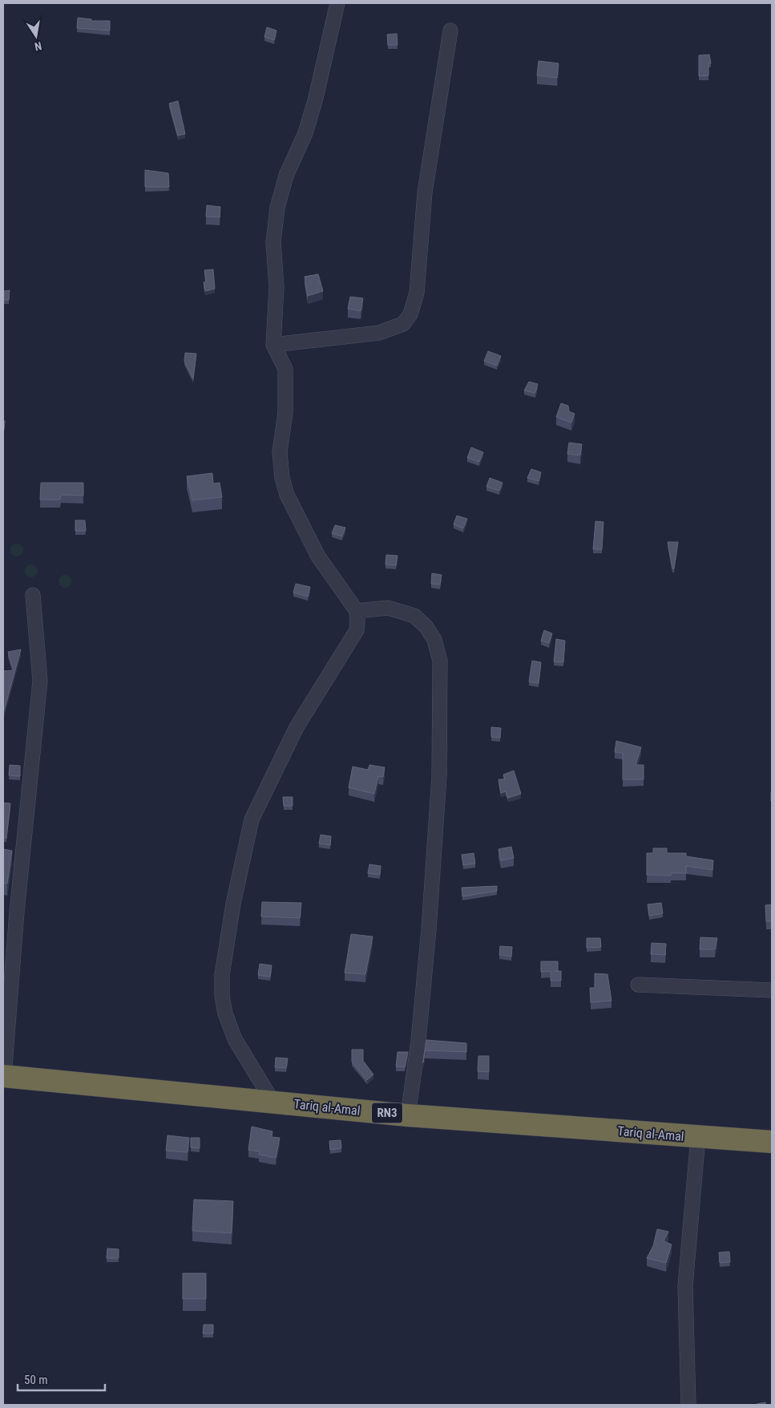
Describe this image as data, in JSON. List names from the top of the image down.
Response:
{
  "streets": {
    "highway": ["Tariq al-Amal", "RN3"]
  },
  "scale_bar": "50 m",
  "north": "bottom"
}
